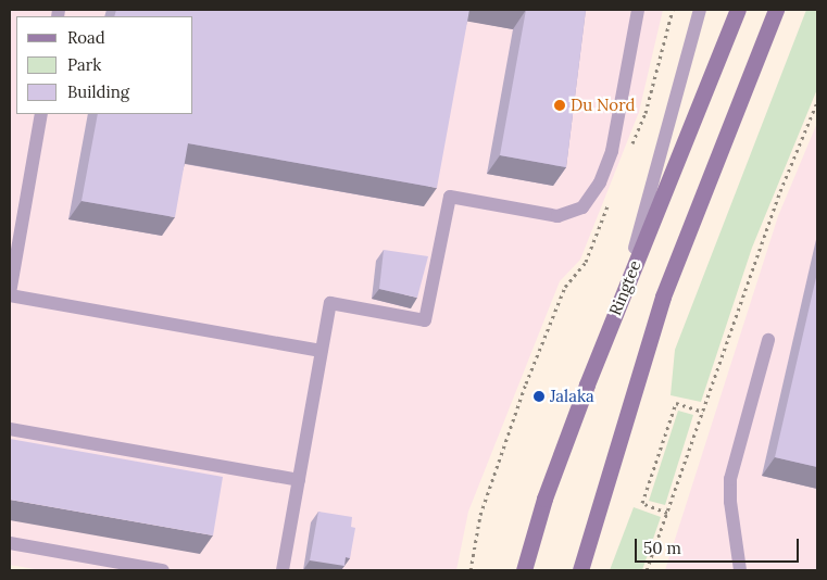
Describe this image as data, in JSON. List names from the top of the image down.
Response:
{
  "streets": {
    "main road": ["Ringtee"]
  },
  "places": ["Du Nord", "Jalaka"],
  "legend": ["Road", "Park", "Building"],
  "scale_bar": "50 m"
}
